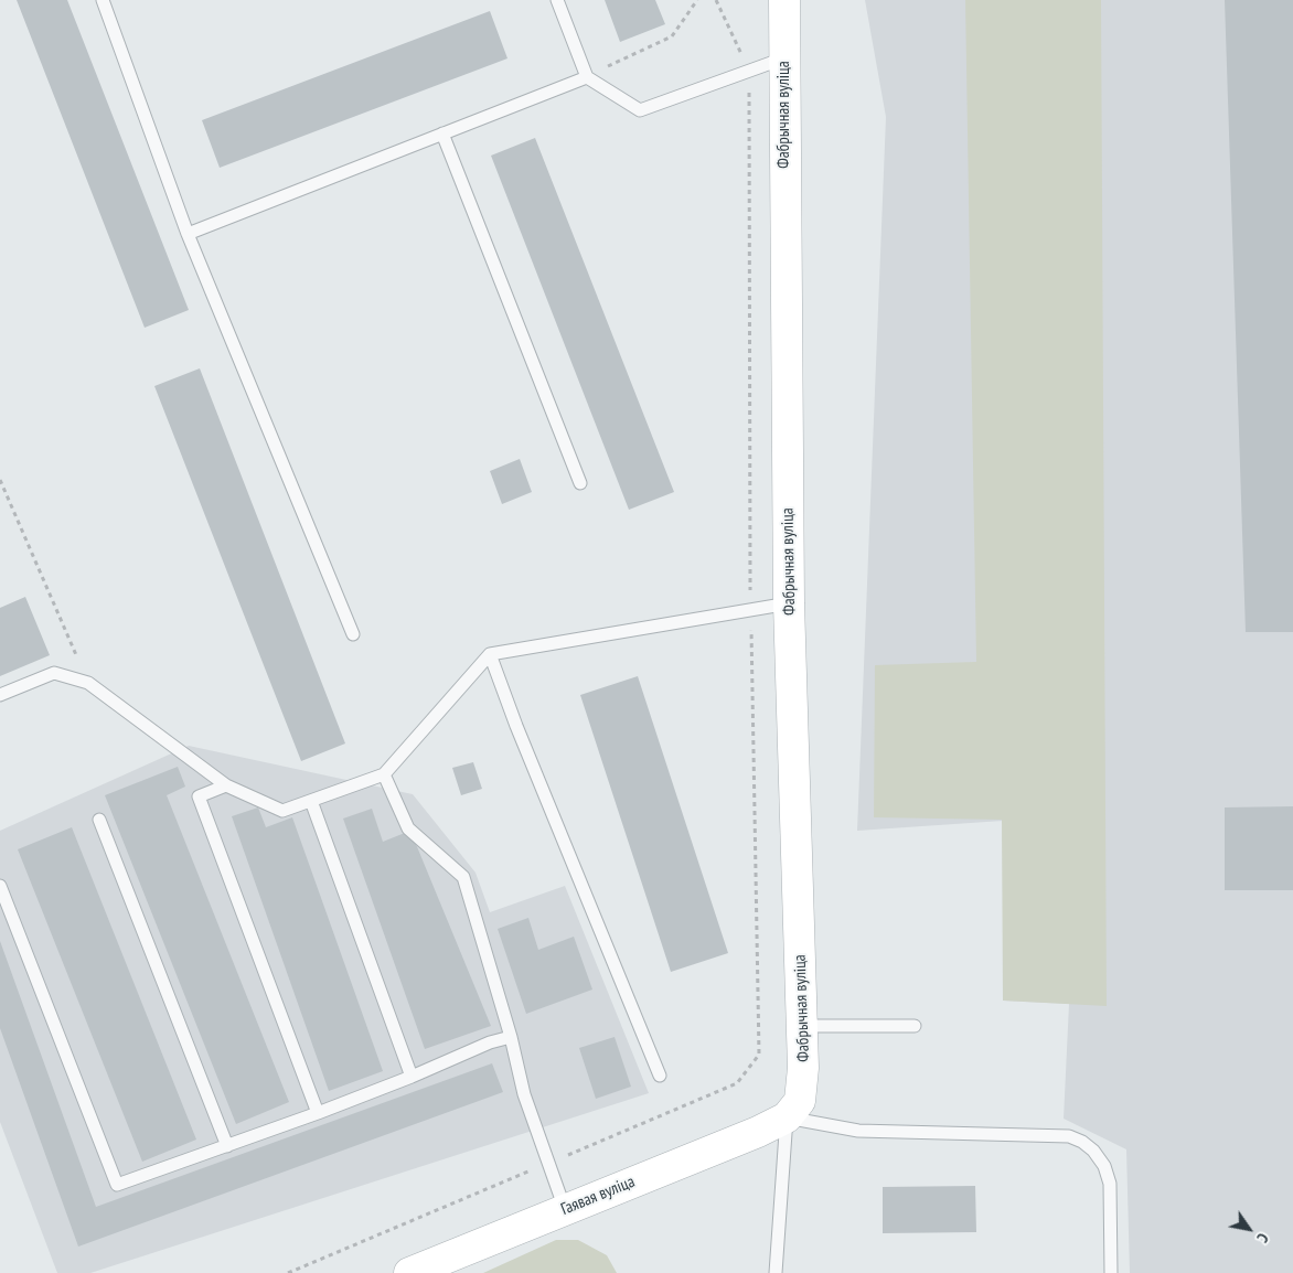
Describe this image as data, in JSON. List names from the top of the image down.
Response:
{
  "streets": {
    "main road": ["Фабрычная вуліца", "Гаявая вуліца"]
  },
  "crossings": [
    ["Фабрычная вуліца", "Гаявая вуліца"]
  ],
  "north": "bottom right"
}
